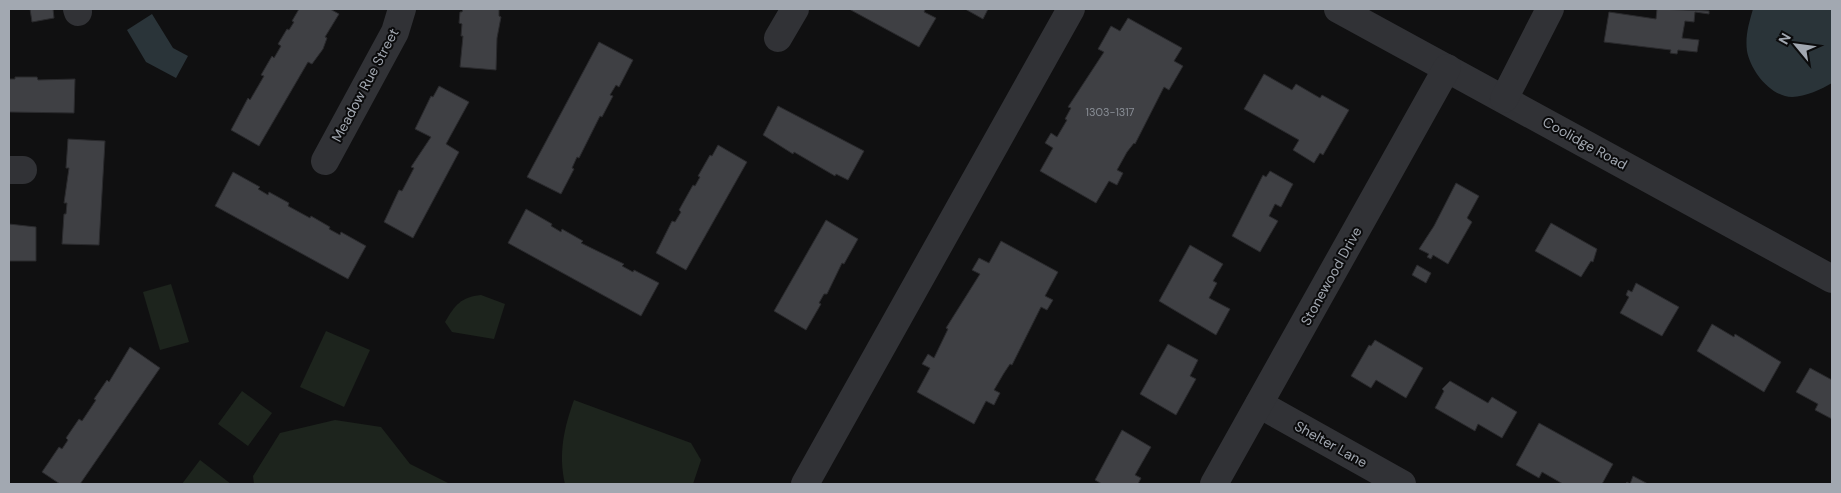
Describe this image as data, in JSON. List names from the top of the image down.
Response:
{
  "streets": {
    "street": [
      "Meadow Rue Street",
      "Coolidge Road",
      "Stonewood Drive",
      "Shelter Lane"
    ]
  },
  "crossings": [
    ["Coolidge Road", "Stonewood Drive"],
    ["Stonewood Drive", "Shelter Lane"]
  ],
  "house_numbers": ["1303-1317"],
  "north": "top left"
}
